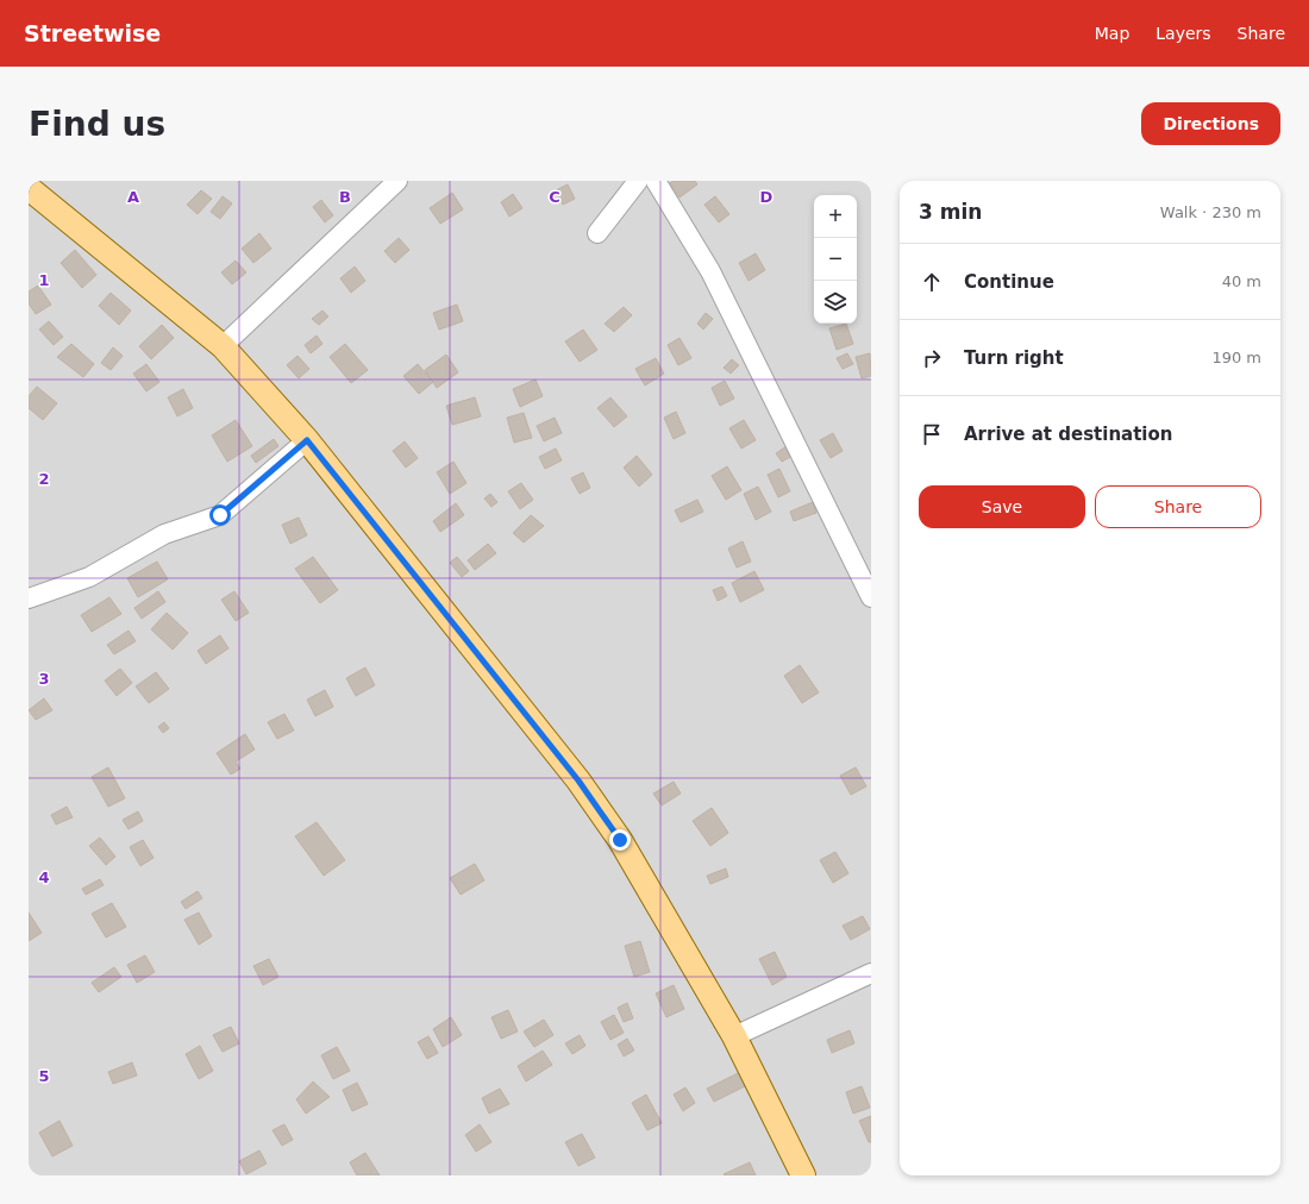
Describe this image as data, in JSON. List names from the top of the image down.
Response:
{
  "page": {
    "header": "Streetwise",
    "nav": ["Map", "Layers", "Share"],
    "buttons": [
      "Directions",
      ["Save", "Share"]
    ],
    "title": "Find us",
    "heading": ["3 min", "Walk · 230 m"],
    "map_buttons": ["+", "−"],
    "list": [
      ["Continue", "40 m"],
      ["Turn right", "190 m"],
      "Arrive at destination"
    ]
  },
  "grid": {
    "columns": [
      "A",
      "B",
      "C",
      "D"
    ],
    "rows": [
      "1",
      "2",
      "3",
      "4",
      "5"
    ]
  }
}
